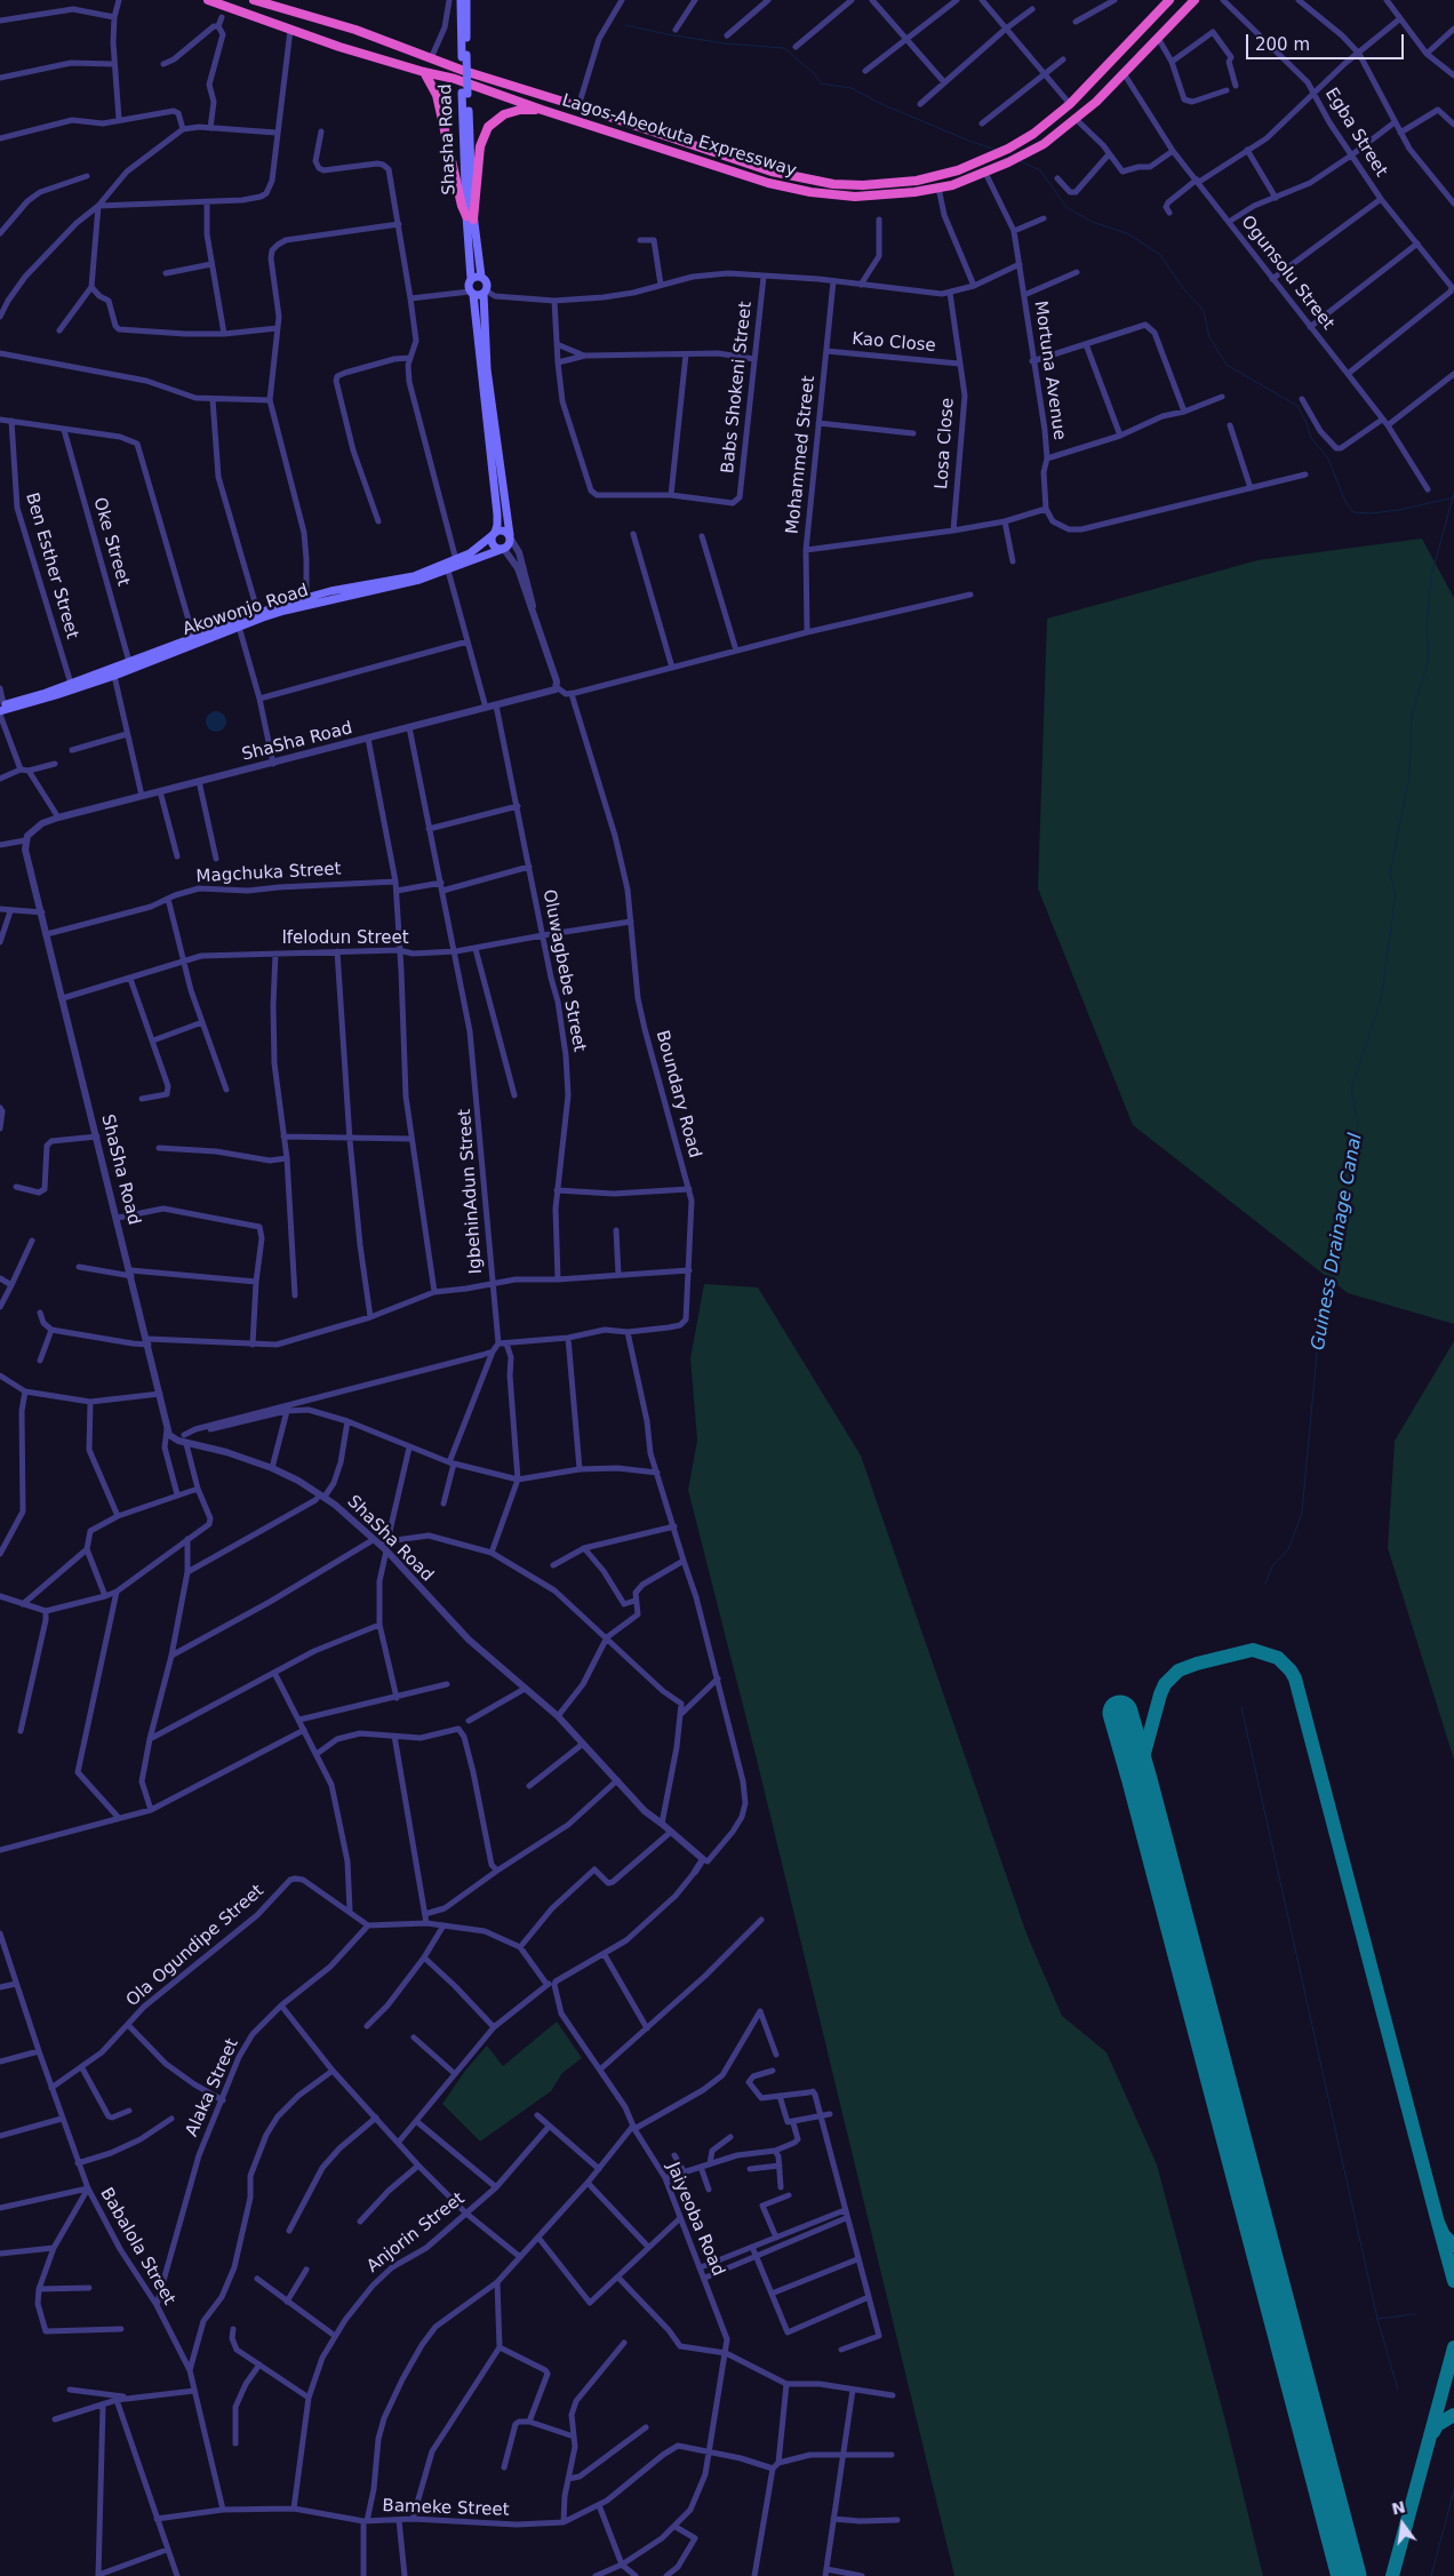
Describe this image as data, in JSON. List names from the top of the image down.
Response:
{
  "streets": {
    "highway": ["Lagos-Abeokuta Expressway"],
    "main road": ["Shasha Road", "Akowonjo Road"],
    "street": [
      "Egba Street",
      "Ogunsolu Street",
      "Kao Close",
      "Mortuna Avenue",
      "Babs Shokeni Street",
      "Losa Close",
      "Mohammed Street",
      "Oke Street",
      "Ben Esther Street",
      "ShaSha Road",
      "Magchuka Street",
      "Ifelodun Street",
      "Oluwagbebe Street",
      "Boundary Road",
      "IgbehinAdun Street",
      "Ola Ogundipe Street",
      "Alaka Street",
      "Jaiyeoba Road",
      "Anjorin Street",
      "Babalola Street",
      "Bameke Street"
    ]
  },
  "crossings": [
    ["Egba Street", "Ogunsolu Street"],
    ["Lagos-Abeokuta Expressway", "Ogunsolu Street"],
    ["Lagos-Abeokuta Expressway", "Mortuna Avenue"],
    ["Kao Close", "Losa Close"],
    ["Kao Close", "Mohammed Street"],
    ["Oke Street", "Akowonjo Road"],
    ["Ben Esther Street", "Akowonjo Road"],
    ["ShaSha Road", "Magchuka Street"],
    ["ShaSha Road", "Ifelodun Street"],
    ["ShaSha Road", "Oluwagbebe Street"],
    ["ShaSha Road", "IgbehinAdun Street"],
    ["Ifelodun Street", "Oluwagbebe Street"],
    ["Ifelodun Street", "Boundary Road"],
    ["Ifelodun Street", "IgbehinAdun Street"],
    ["Boundary Road", "IgbehinAdun Street"],
    ["Ola Ogundipe Street", "Alaka Street"],
    ["Ola Ogundipe Street", "Babalola Street"],
    ["Alaka Street", "Babalola Street"],
    ["Jaiyeoba Road", "Bameke Street"],
    ["Anjorin Street", "Bameke Street"],
    ["Babalola Street", "Bameke Street"]
  ],
  "water": ["Guiness Drainage Canal"],
  "scale_bar": "200 m",
  "north": "top"
}
